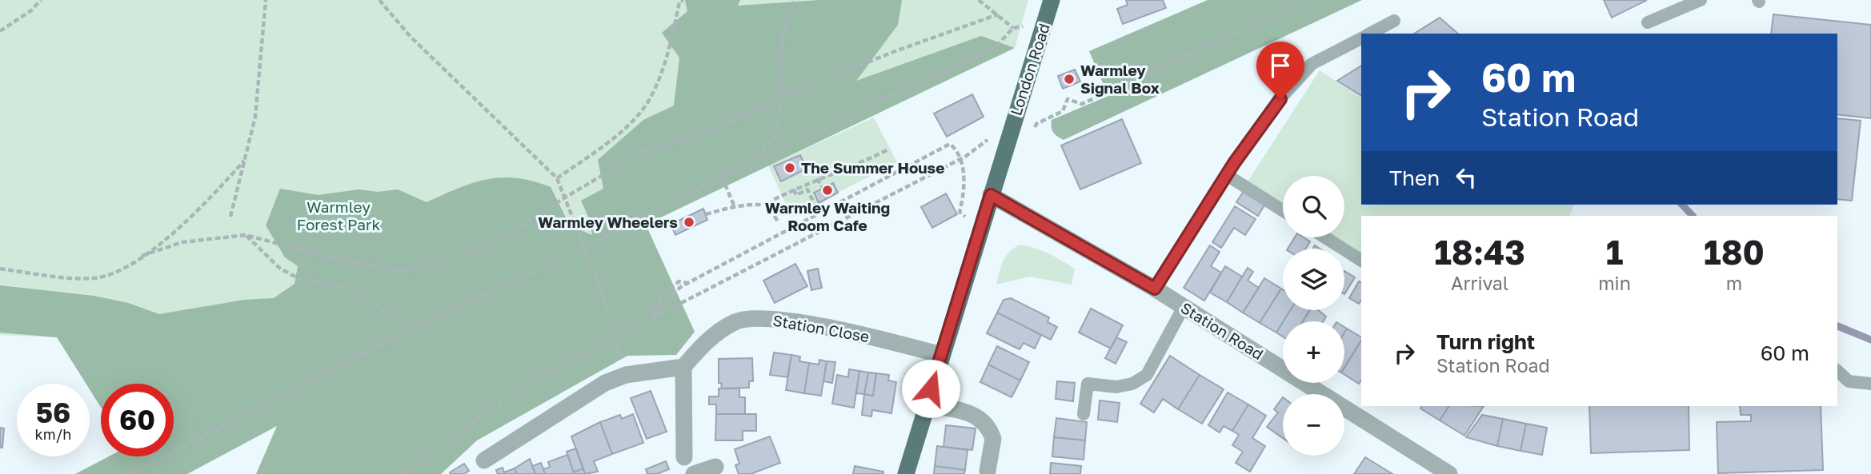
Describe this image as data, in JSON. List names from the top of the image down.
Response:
{
  "streets": {
    "main road": ["London Road"],
    "street": ["Station Close", "Station Road"]
  },
  "crossings": [
    ["London Road", "Station Close"],
    ["London Road", "Station Road"]
  ],
  "parks": ["Warmley Forest Park"],
  "places": [
    "Warmley Signal Box",
    "The Summer House",
    "Warmley Waiting Room Cafe",
    "Warmley Wheelers"
  ],
  "page": {
    "turn": ["60 m", "Station Road"],
    "then": "Then",
    "map_buttons": ["+", "−"],
    "eta": [
      "18:43",
      "Arrival",
      "1",
      "min",
      "180",
      "m"
    ],
    "list": [
      {
        "name": "Turn right",
        "note": "Station Road",
        "value": "60 m"
      }
    ],
    "speed": "56 km/h",
    "limit": "60"
  }
}
